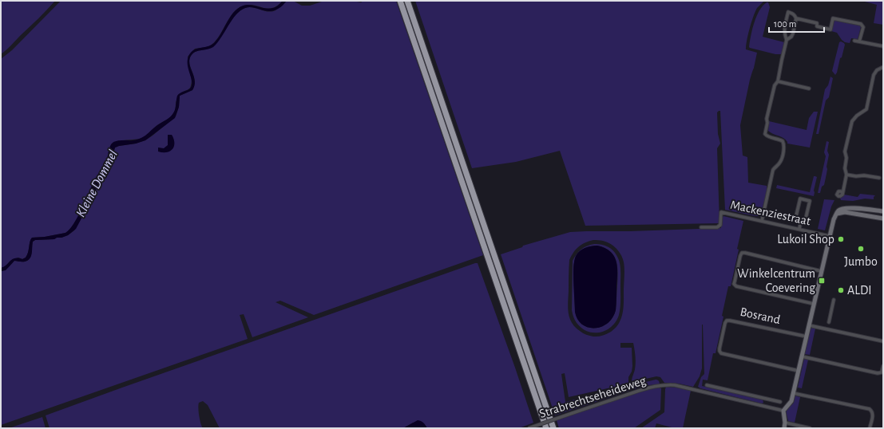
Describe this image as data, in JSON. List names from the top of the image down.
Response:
{
  "streets": {
    "street": ["Mackenziestraat", "Bosrand", "Strabrechtseheideweg"]
  },
  "water": ["Kleine Dommel"],
  "places": {
    "other": ["Lukoil Shop", "Jumbo", "ALDI"],
    "transit": ["Winkelcentrum Coevering"]
  },
  "scale_bar": "100 m"
}
